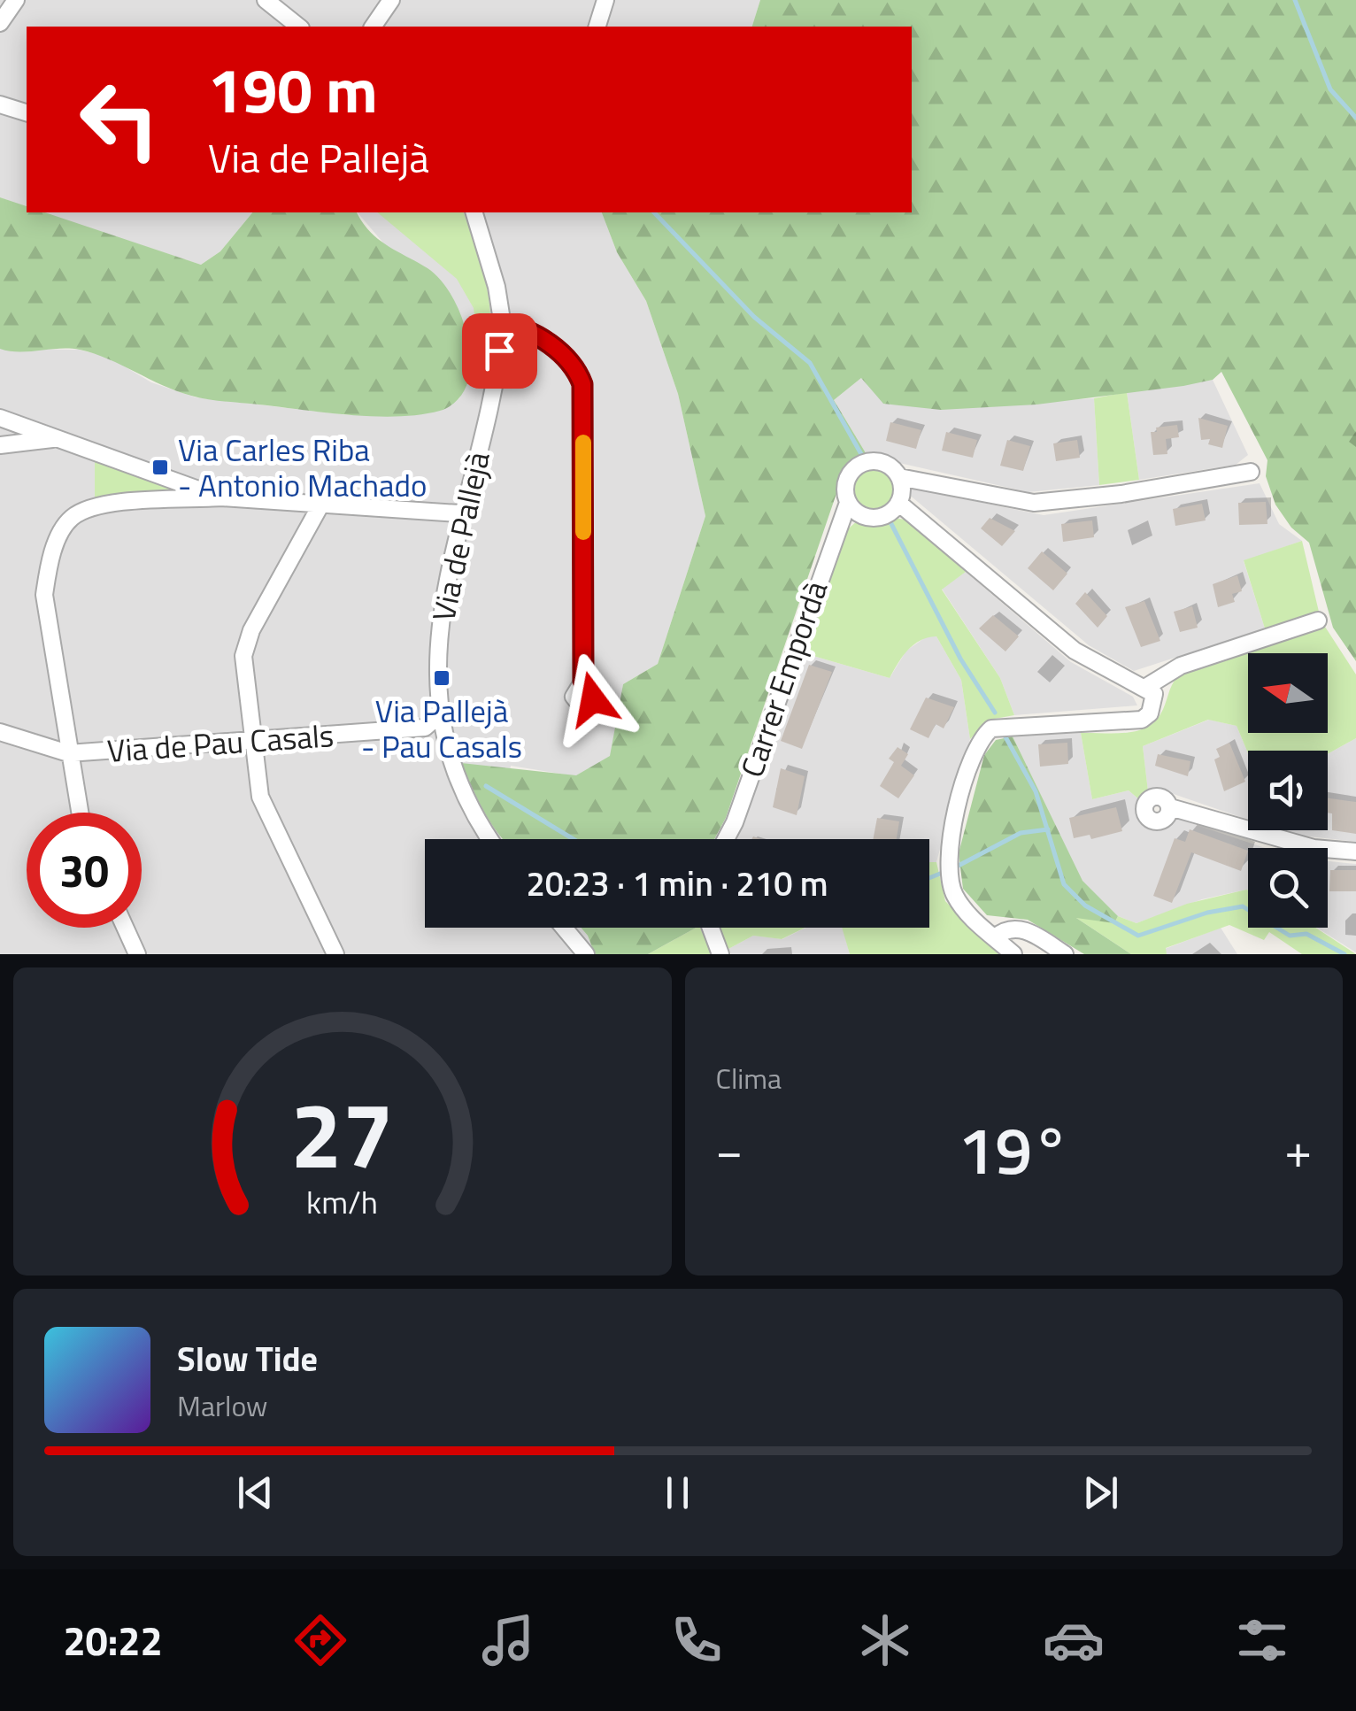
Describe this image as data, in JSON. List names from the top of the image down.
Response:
{
  "streets": {
    "street": ["Via de Pallejà", "Carrer Empordà", "Via de Pau Casals"]
  },
  "crossings": [
    ["Via de Pallejà", "Via de Pau Casals"]
  ],
  "places": {
    "transit": ["Via Carles Riba - Antonio Machado", "Via Pallejà - Pau Casals"]
  },
  "north": "left",
  "page": {
    "turn": ["190 m", "Via de Pallejà"],
    "limit": "30",
    "trip": "20:23 · 1 min · 210 m",
    "tile": "Clima",
    "heat": ["−", "19°", "+"],
    "song": ["Slow Tide", "Marlow"],
    "tabs": "20:22",
    "gauge": ["27", "km/h"]
  }
}
